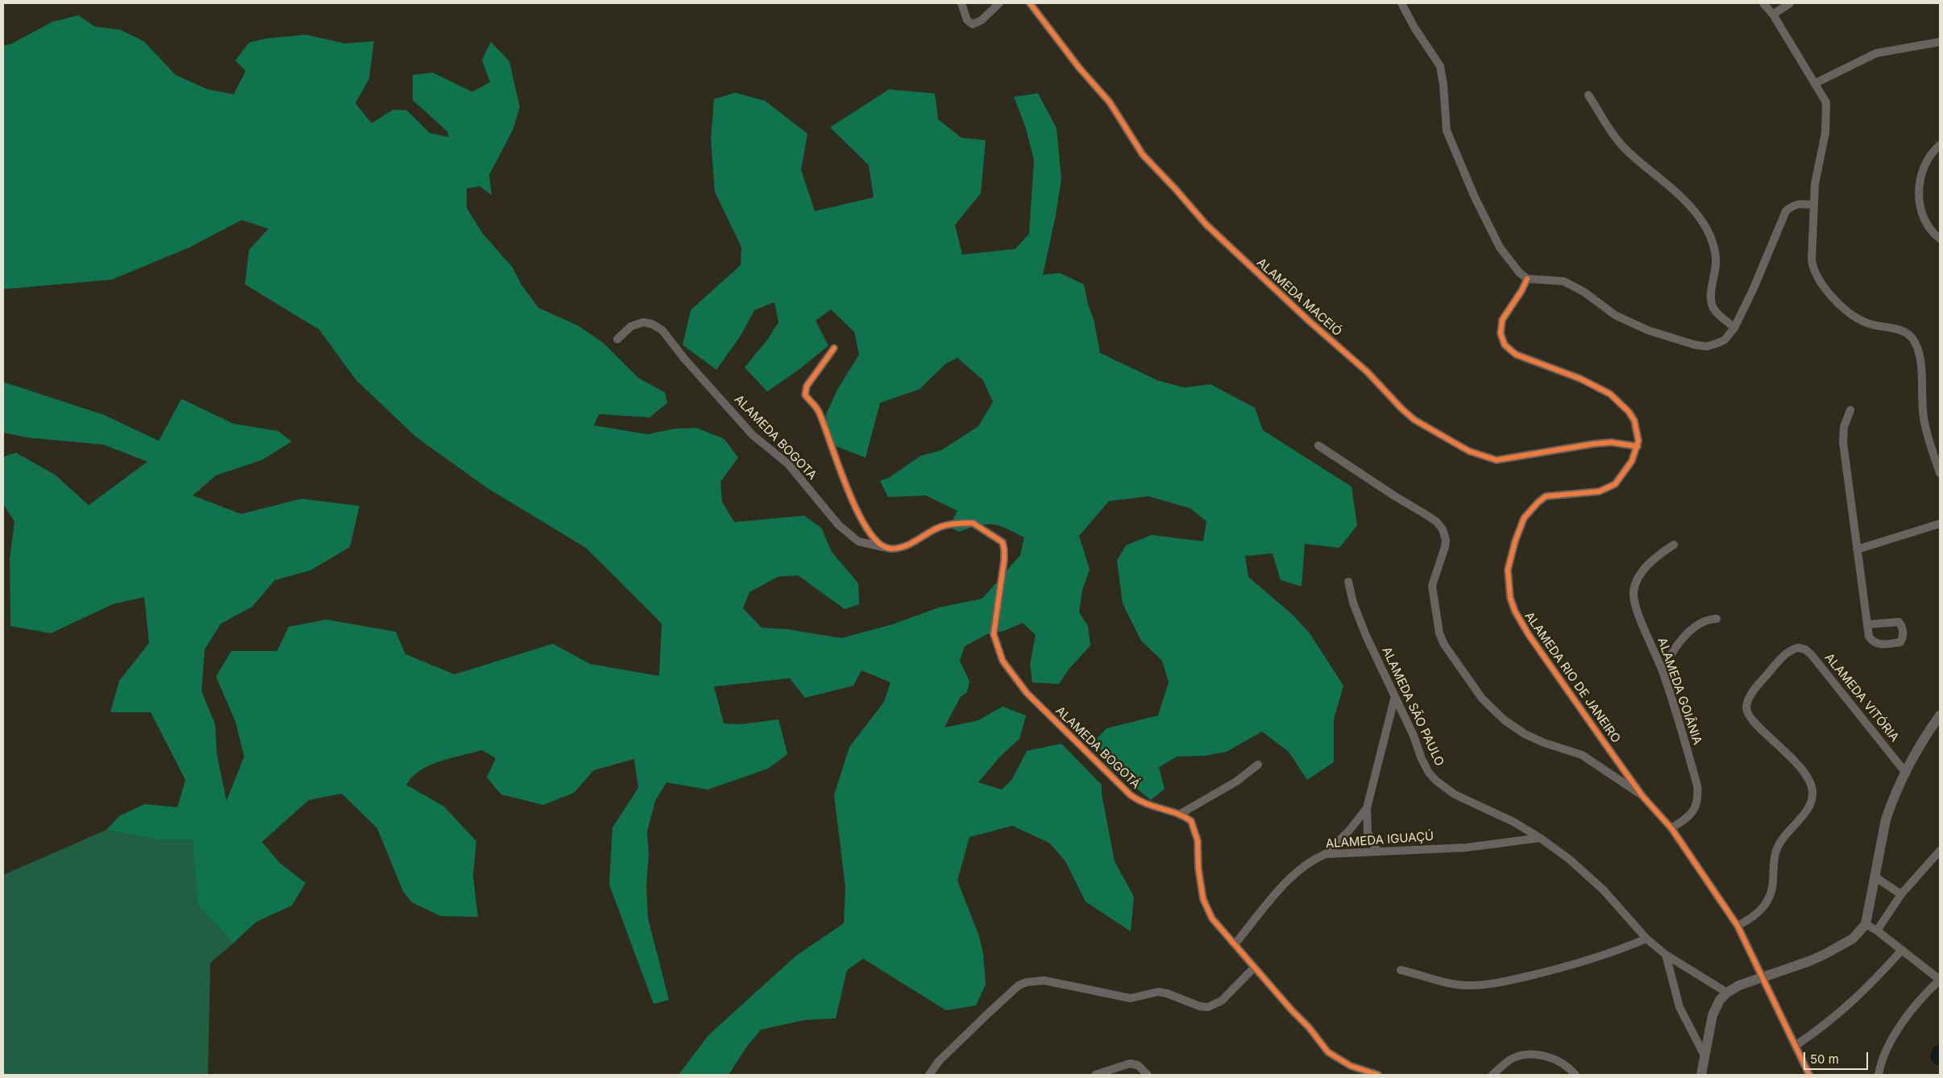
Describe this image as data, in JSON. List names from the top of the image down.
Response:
{
  "streets": {
    "street": [
      "ALAMEDA MACEIÓ",
      "ALAMEDA BOGOTA",
      "ALAMEDA RIO DE JANEIRO",
      "ALAMEDA GOIÂNIA",
      "ALAMEDA VITÓRIA",
      "ALAMEDA SÃO PAULO",
      "ALAMEDA BOGOTÁ",
      "ALAMEDA IGUAÇÚ"
    ]
  },
  "crossings": [
    ["ALAMEDA MACEIÓ", "ALAMEDA RIO DE JANEIRO"],
    ["ALAMEDA BOGOTA", "ALAMEDA BOGOTÁ"],
    ["ALAMEDA RIO DE JANEIRO", "ALAMEDA GOIÂNIA"],
    ["ALAMEDA RIO DE JANEIRO", "ALAMEDA VITÓRIA"],
    ["ALAMEDA SÃO PAULO", "ALAMEDA IGUAÇÚ"],
    ["ALAMEDA BOGOTÁ", "ALAMEDA IGUAÇÚ"]
  ],
  "scale_bar": "50 m"
}
